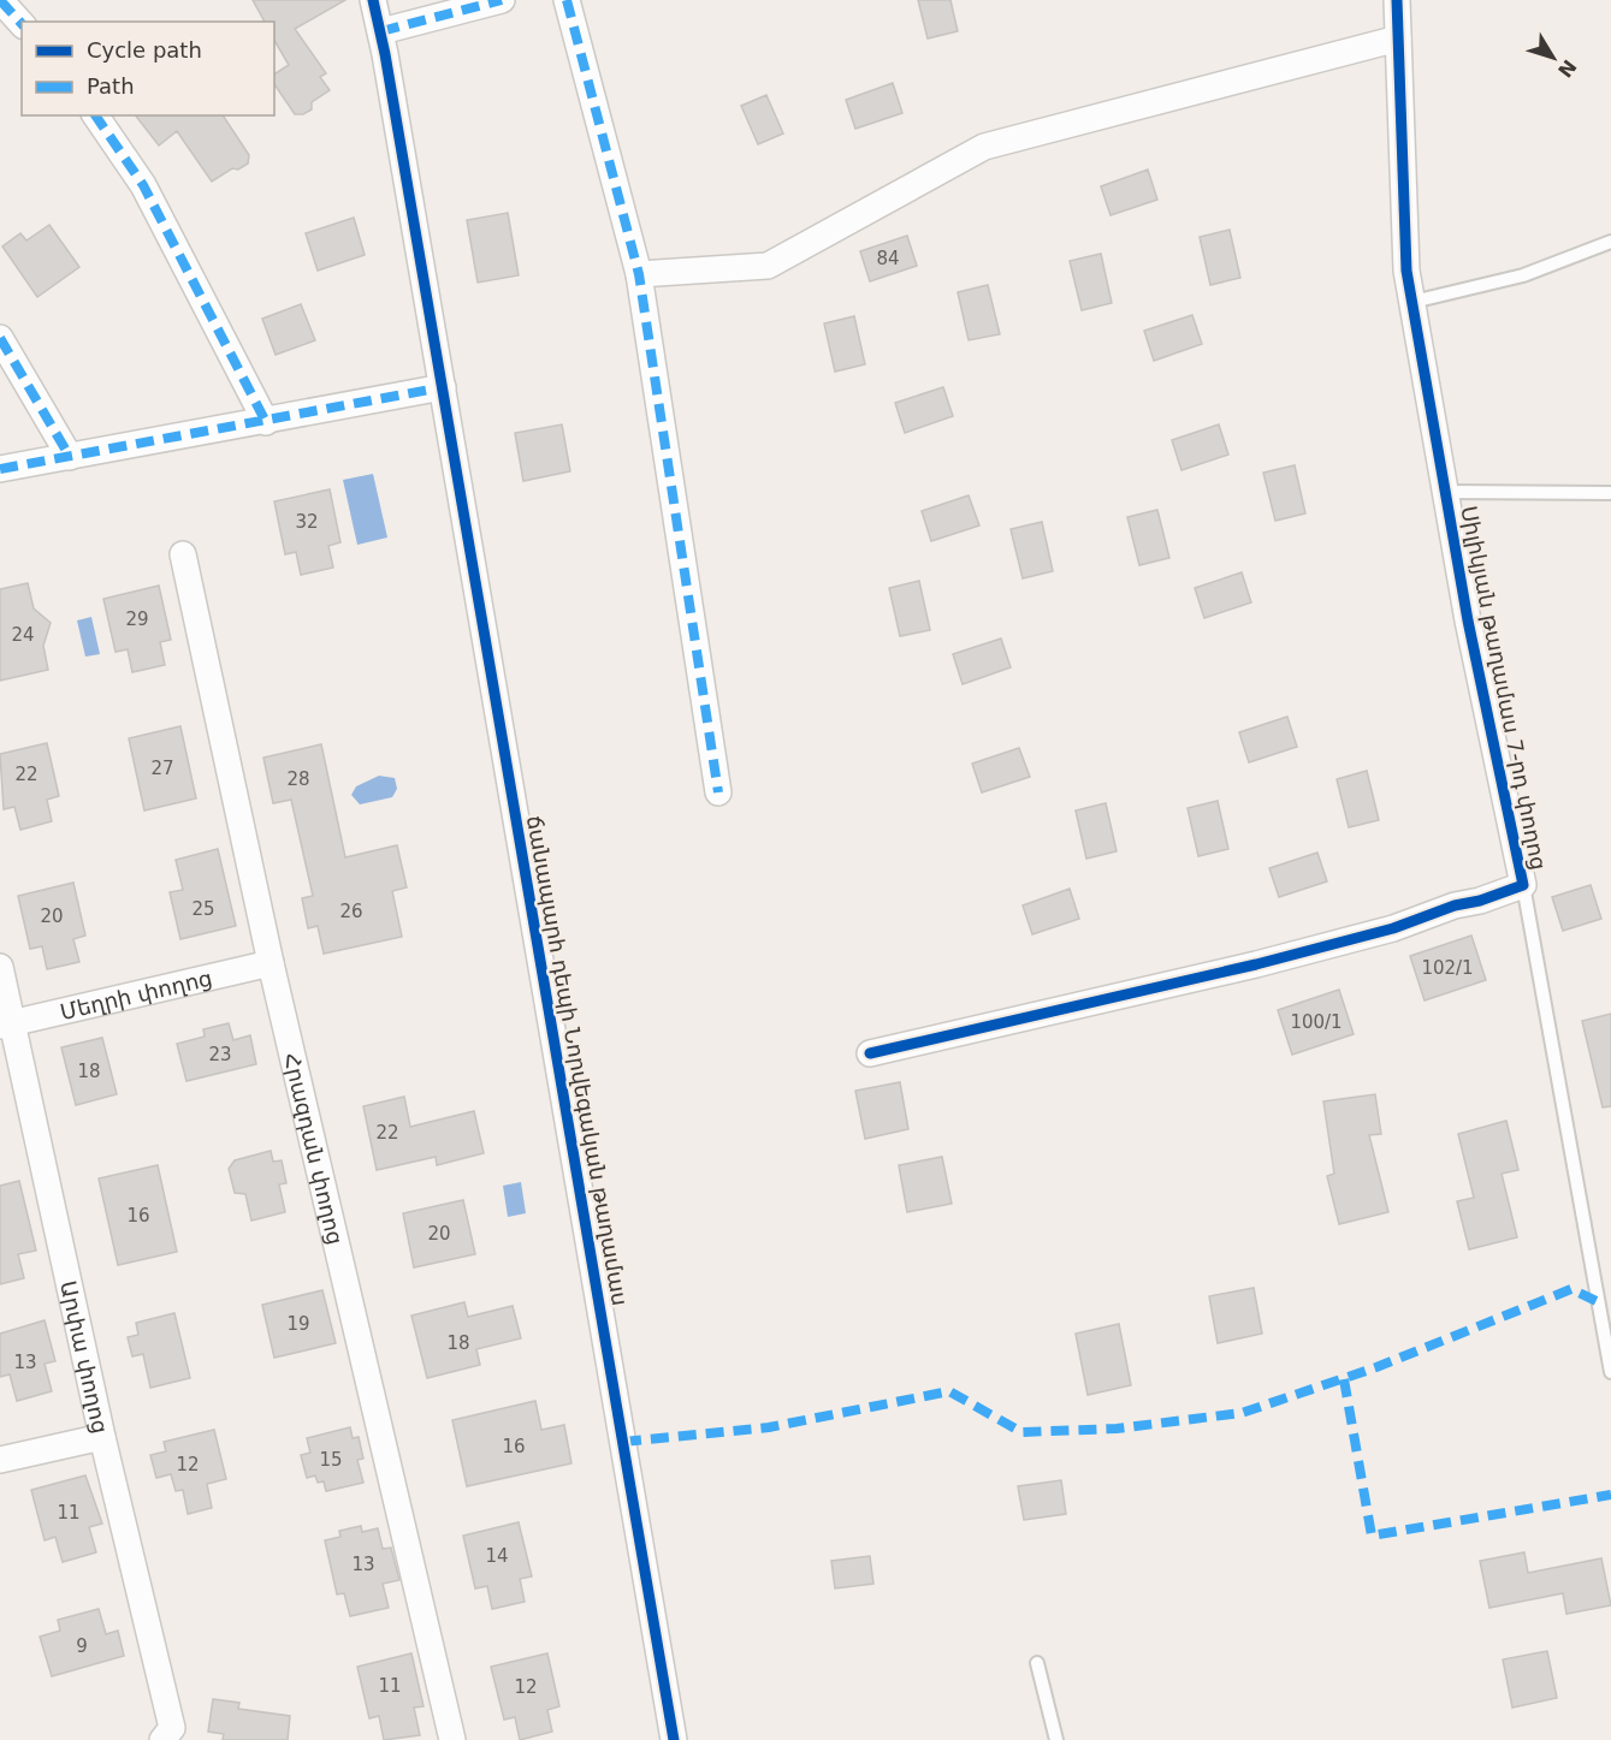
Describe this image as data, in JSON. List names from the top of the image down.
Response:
{
  "streets": {
    "street": [
      "Սիլիկյան թաղամաս 7-րդ փողոց",
      "Մեղրի փողոց",
      "ճանապարհ դեպի Նորվեգական թաղամաս",
      "Հրազդան փողոց",
      "Արփա փողոց"
    ]
  },
  "crossings": [
    ["Մեղրի փողոց", "Հրազդան փողոց"],
    ["Մեղրի փողոց", "Արփա փողոց"]
  ],
  "house_numbers": [
    "84",
    "32",
    "29",
    "24",
    "27",
    "22",
    "28",
    "25",
    "26",
    "20",
    "102/1",
    "100/1",
    "23",
    "18",
    "22",
    "16",
    "20",
    "19",
    "18",
    "13",
    "16",
    "15",
    "12",
    "11",
    "14",
    "13",
    "9",
    "11",
    "12"
  ],
  "legend": ["Cycle path", "Path"],
  "north": "bottom right"
}
